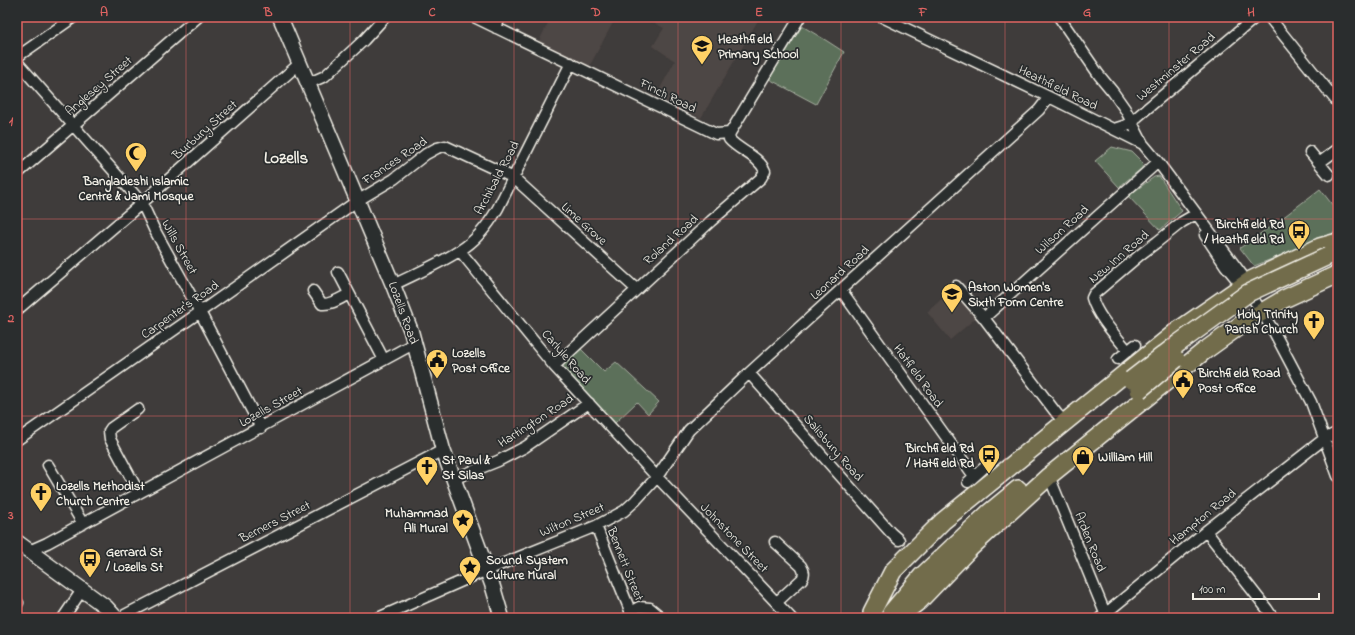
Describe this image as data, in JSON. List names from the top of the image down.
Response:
{
  "streets": {
    "main road": ["Lozells Road"],
    "street": [
      "Westminster Road",
      "Anglesey Street",
      "Heathfield Road",
      "Finch Road",
      "Burbury Street",
      "Frances Road",
      "Archibald Road",
      "Lime Grove",
      "Wilson Road",
      "Roland Road",
      "Wills Street",
      "New Inn Road",
      "Leonard Road",
      "Carpenter's Road",
      "Carlyle Road",
      "Hatfield Road",
      "Lozells Street",
      "Hartington Road",
      "Salisbury Road",
      "Hampton Road",
      "Wilton Street",
      "Berners Street",
      "Johnstone Street",
      "Arden Road",
      "Bennett Street"
    ]
  },
  "crossings": [
    ["Westminster Road", "Heathfield Road"],
    ["Anglesey Street", "Wills Street"],
    ["Heathfield Road", "Wilson Road"],
    ["Heathfield Road", "New Inn Road"],
    ["Heathfield Road", "Leonard Road"],
    ["Heathfield Road", "Hampton Road"],
    ["Finch Road", "Archibald Road"],
    ["Finch Road", "Roland Road"],
    ["Burbury Street", "Wills Street"],
    ["Burbury Street", "Lozells Road"],
    ["Frances Road", "Archibald Road"],
    ["Frances Road", "Lime Grove"],
    ["Frances Road", "Carpenter's Road"],
    ["Frances Road", "Lozells Road"],
    ["Archibald Road", "Lime Grove"],
    ["Archibald Road", "Lozells Road"],
    ["Archibald Road", "Carlyle Road"],
    ["Lime Grove", "Roland Road"],
    ["Roland Road", "Carlyle Road"],
    ["Wills Street", "Carpenter's Road"],
    ["Wills Street", "Lozells Street"],
    ["Leonard Road", "Carlyle Road"],
    ["Leonard Road", "Hatfield Road"],
    ["Leonard Road", "Salisbury Road"],
    ["Leonard Road", "Wilton Street"],
    ["Leonard Road", "Johnstone Street"],
    ["Carpenter's Road", "Lozells Road"],
    ["Lozells Road", "Lozells Street"],
    ["Lozells Road", "Hartington Road"],
    ["Lozells Road", "Wilton Street"],
    ["Lozells Road", "Berners Street"],
    ["Carlyle Road", "Hartington Road"],
    ["Carlyle Road", "Wilton Street"],
    ["Carlyle Road", "Johnstone Street"],
    ["Hampton Road", "Arden Road"],
    ["Wilton Street", "Johnstone Street"],
    ["Wilton Street", "Bennett Street"]
  ],
  "districts": ["Lozells"],
  "places": {
    "school or university": ["Heathfield Primary School", "Aston Women's Sixth Form Centre"],
    "mosque": ["Bangladeshi Islamic Centre & Jami Mosque"],
    "bus stop": ["Birchfield Rd / Heathfield Rd", "Birchfield Rd / Hatfield Rd", "Gerrard St / Lozells St"],
    "church": ["Holy Trinity Parish Church", "St Paul & St Silas", "Lozells Methodist Church Centre"],
    "public building": ["Lozells Post Office", "Birchfield Road Post Office"],
    "shop": ["William Hill"],
    "place": ["Muhammad Ali Mural", "Sound System Culture Mural"]
  },
  "scale_bar": "100 m",
  "grid": {
    "columns": [
      "A",
      "B",
      "C",
      "D",
      "E",
      "F",
      "G",
      "H"
    ],
    "rows": ["1", "2", "3"]
  }
}
